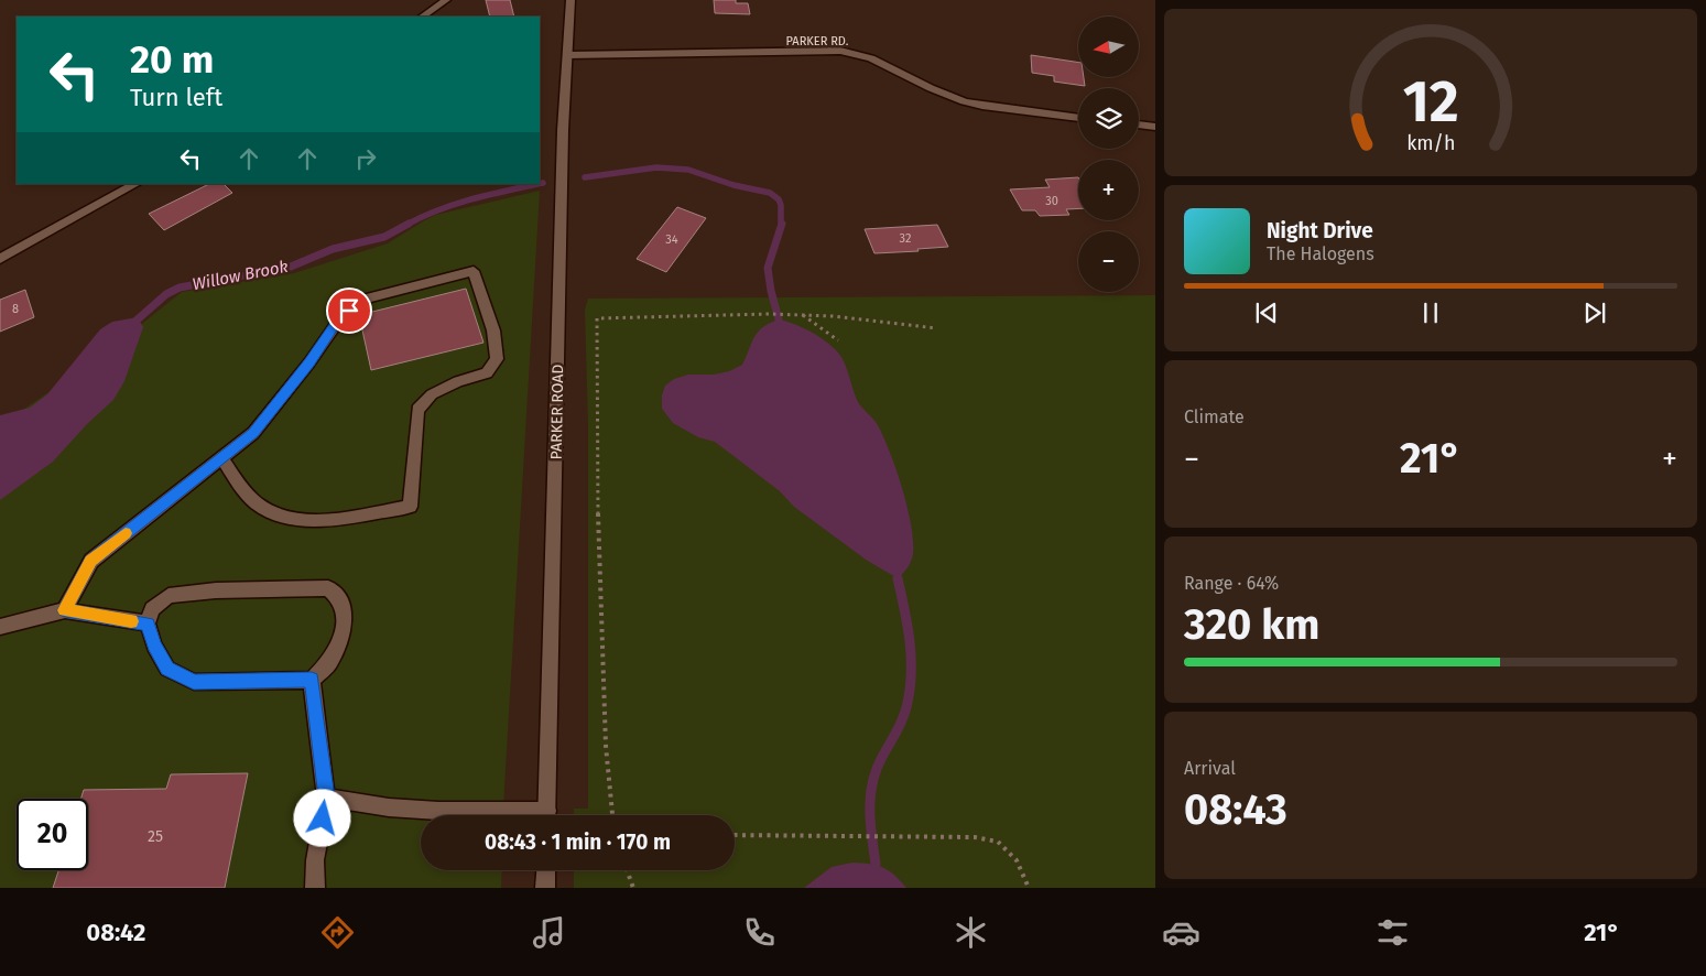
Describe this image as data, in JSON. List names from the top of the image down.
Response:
{
  "streets": {
    "street": ["PARKER RD.", "PARKER ROAD"]
  },
  "crossings": [
    ["PARKER RD.", "PARKER ROAD"]
  ],
  "water": ["Willow Brook"],
  "house_numbers": [
    "30",
    "32",
    "34",
    "8",
    "25"
  ],
  "north": "left",
  "page": {
    "map_buttons": ["+", "−"],
    "turn": ["20 m", "Turn left"],
    "song": ["Night Drive", "The Halogens"],
    "tile": [
      "Climate",
      ["Range · 64%", "320 km"],
      ["Arrival", "08:43"]
    ],
    "heat": ["−", "21°", "+"],
    "limit": "20",
    "trip": "08:43 · 1 min · 170 m",
    "tabs": ["08:42", "21°"],
    "gauge": ["12", "km/h"]
  }
}
